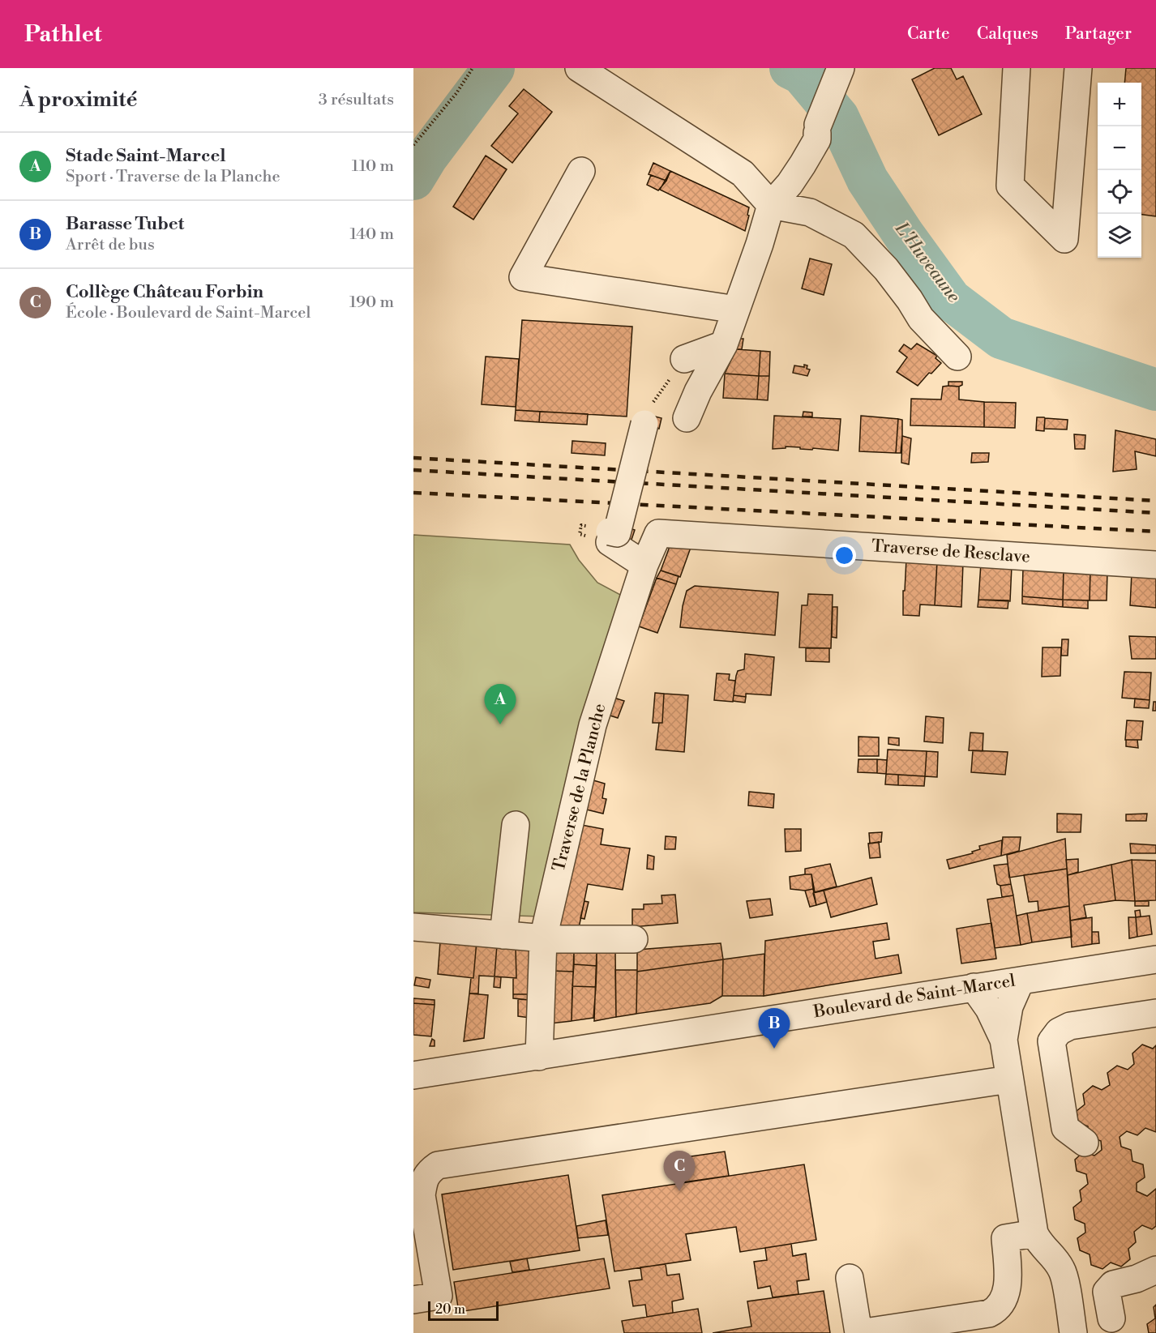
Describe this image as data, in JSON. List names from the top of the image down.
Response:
{
  "streets": {
    "street": ["Traverse de Resclave", "Traverse de la Planche", "Boulevard de Saint-Marcel"]
  },
  "crossings": [
    ["Traverse de Resclave", "Traverse de la Planche"],
    ["Traverse de la Planche", "Boulevard de Saint-Marcel"]
  ],
  "water": ["L'Huveaune"],
  "scale_bar": "20 m",
  "page": {
    "header": "Pathlet",
    "nav": ["Carte", "Calques", "Partager"],
    "heading": ["À proximité", "3 résultats"],
    "map_buttons": ["+", "−"],
    "list": [
      {
        "mark": "A",
        "name": "Stade Saint-Marcel",
        "note": "Sport · Traverse de la Planche",
        "value": "110 m"
      },
      {
        "mark": "B",
        "name": "Barasse Tubet",
        "note": "Arrêt de bus",
        "value": "140 m"
      },
      {
        "mark": "C",
        "name": "Collège Château Forbin",
        "note": "École · Boulevard de Saint-Marcel",
        "value": "190 m"
      }
    ],
    "pins": ["A", "B", "C"],
    "scale": "20 m"
  }
}
